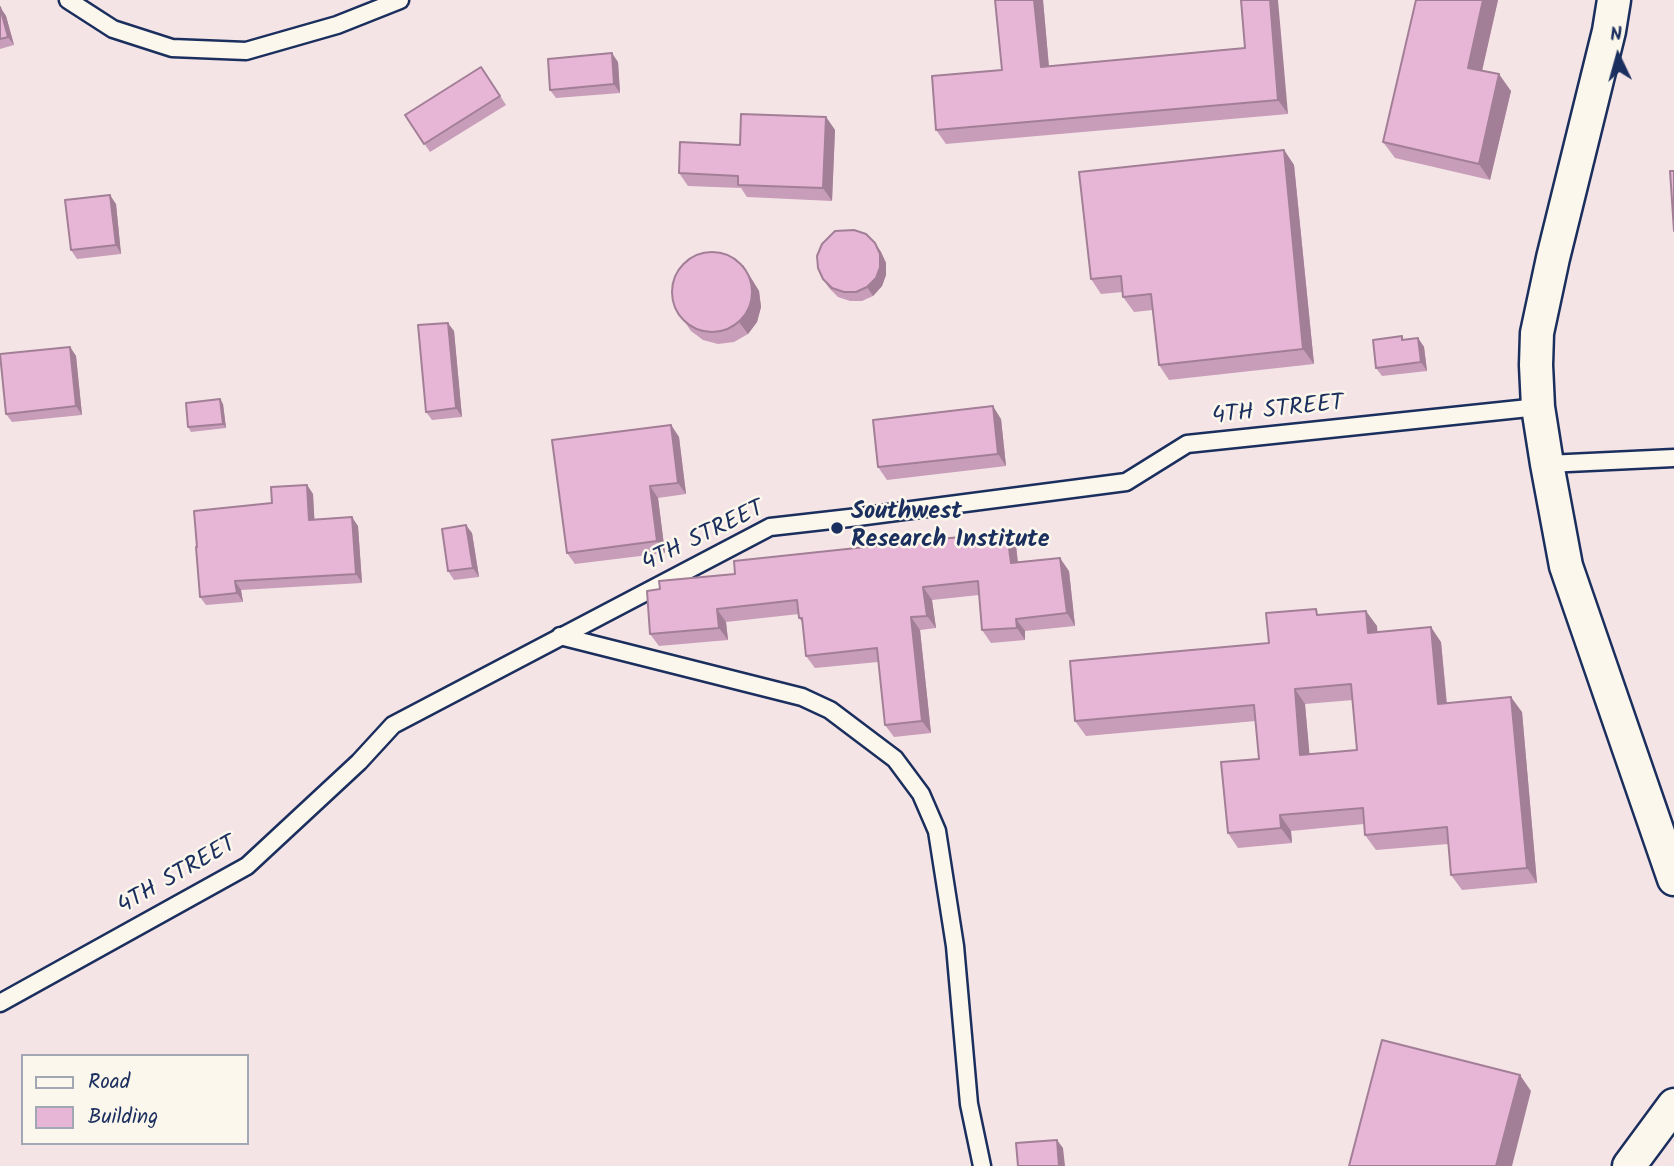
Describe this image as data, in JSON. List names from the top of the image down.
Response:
{
  "streets": {
    "lane": ["4TH STREET"]
  },
  "places": ["Southwest Research Institute"],
  "legend": ["Road", "Building"],
  "north": "top"
}
